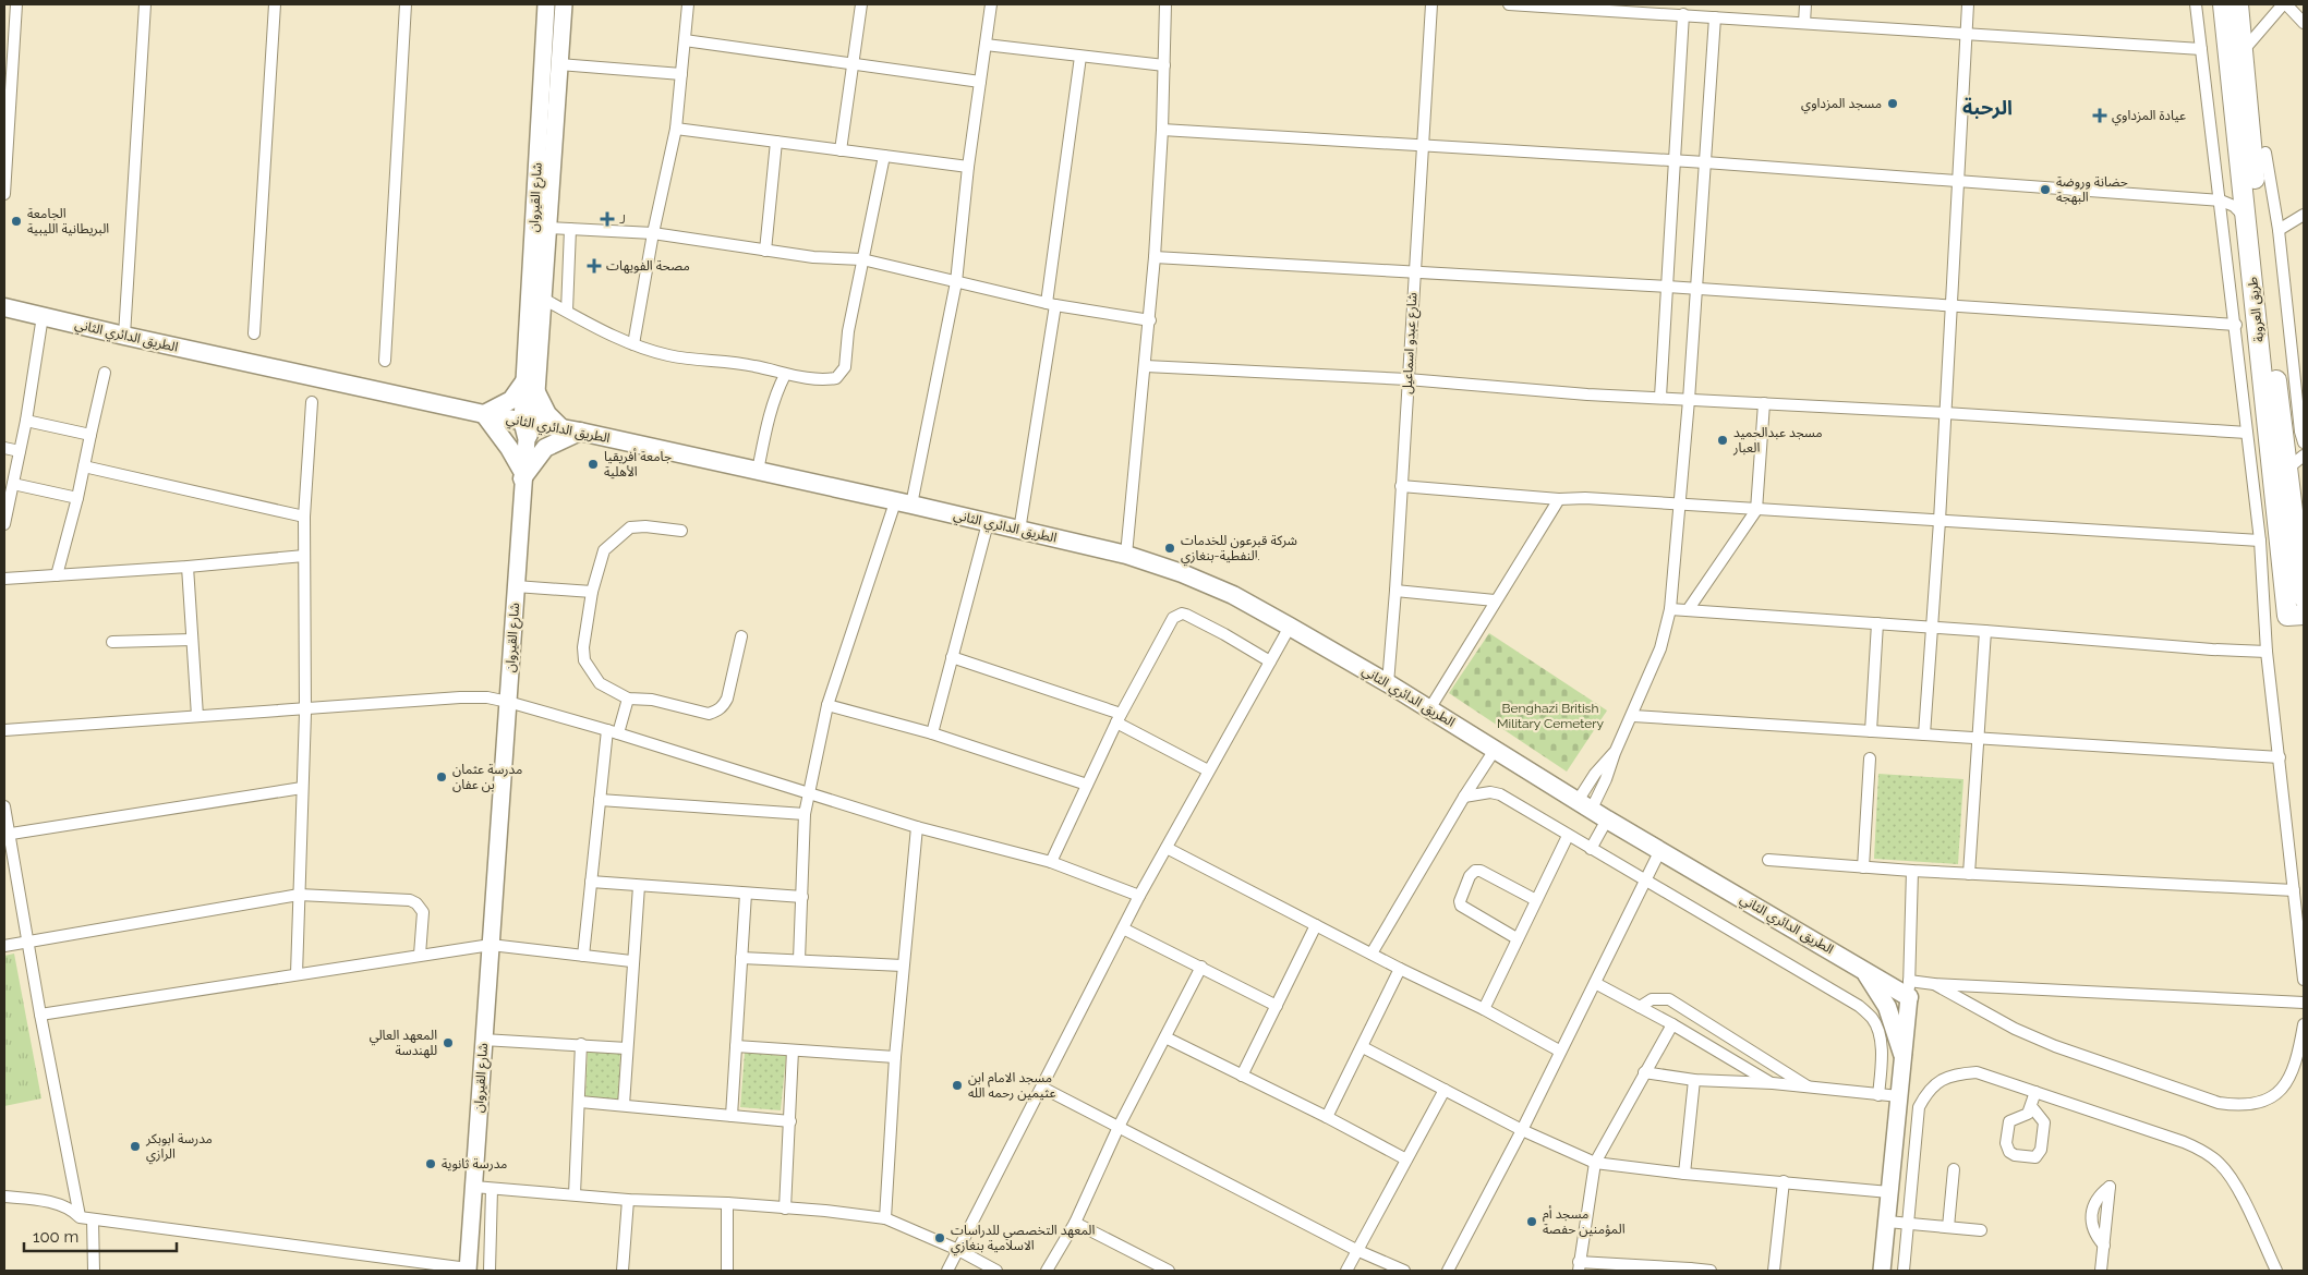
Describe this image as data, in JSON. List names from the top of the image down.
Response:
{
  "streets": {
    "highway": ["طريق العروبة"],
    "main road": ["شارع القيروان", "الطريق الدائري الثاني"],
    "street": ["شارع عبدو اسماعيل"]
  },
  "crossings": [
    ["شارع القيروان", "الطريق الدائري الثاني"],
    ["الطريق الدائري الثاني", "شارع عبدو اسماعيل"]
  ],
  "districts": ["الرحبة"],
  "parks": ["Benghazi British Military Cemetery"],
  "places": {
    "other": [
      "مسجد المزداوي",
      "حضانة وروضة البهجة",
      "الجامعة البريطانية الليبية",
      "مسجد عبدالحميد العبار",
      "جامعة أفريقيا الأهلية",
      "شركة قبرعون للخدمات النفطية-بنغازي.",
      "مدرسة عثمان بن عفان",
      "المعهد العالي للهندسة",
      "مسجد الامام ابن عثيمين رحمه الله",
      "مدرسة ابوبكر الرازي",
      "مدرسة ثانوية",
      "مسجد أم المؤمنين حفصة",
      "المعهد التخصصي للدراسات الاسلامية بنغازي"
    ],
    "health": ["عيادة المزداوي", "J", "مصحة الفويهات"]
  },
  "scale_bar": "100 m"
}
